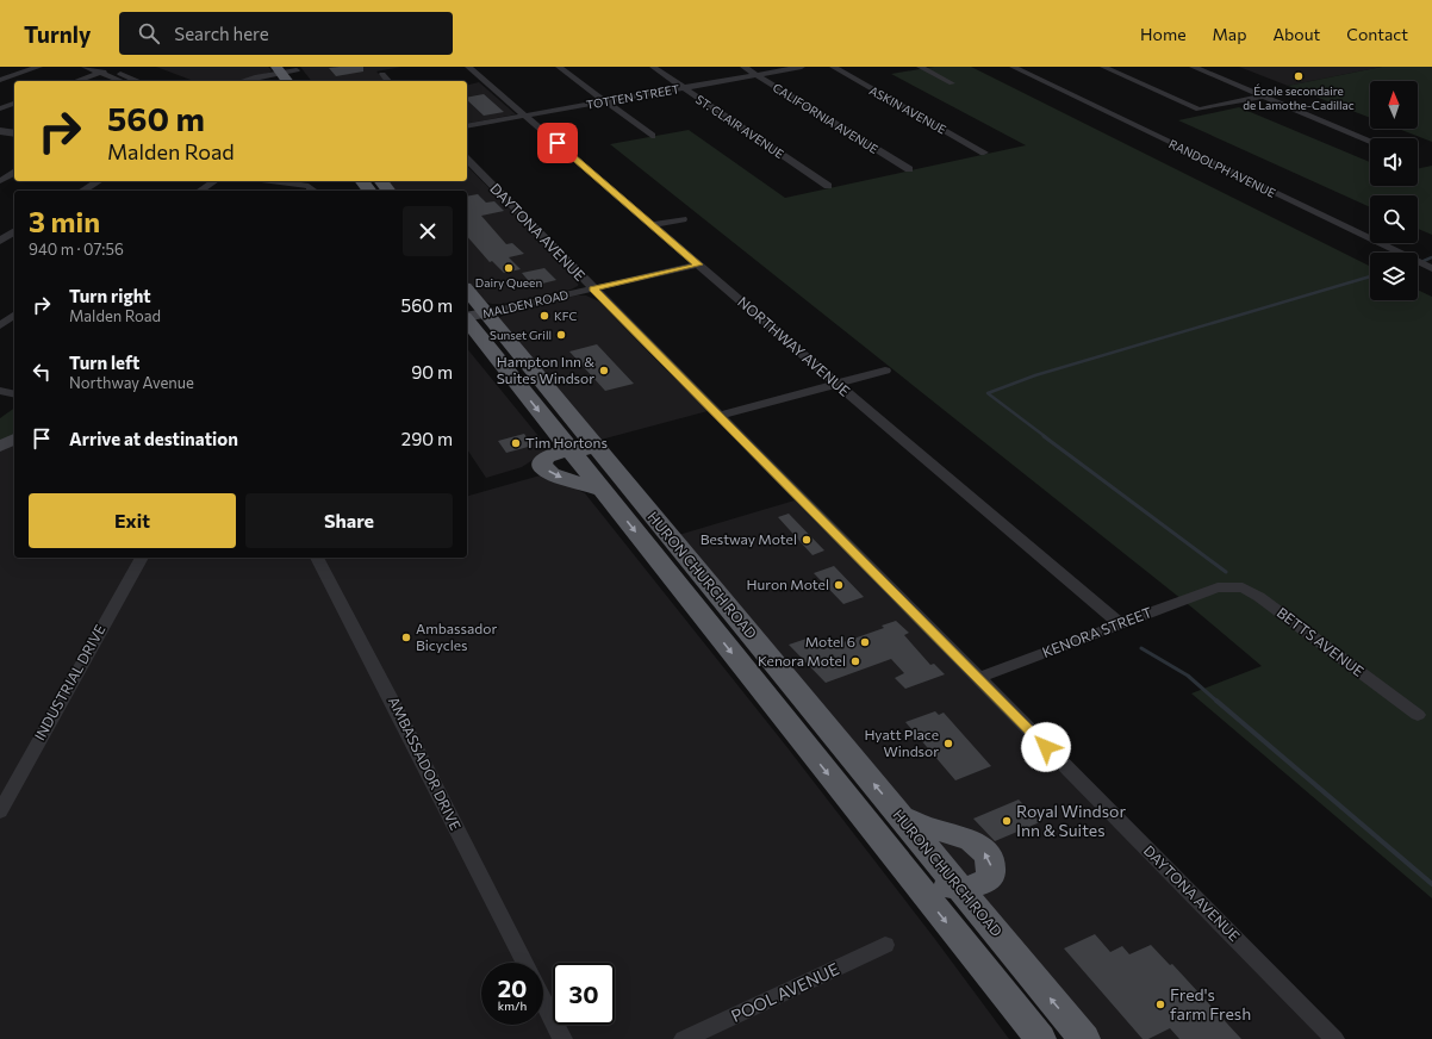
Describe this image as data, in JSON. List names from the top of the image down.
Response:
{
  "streets": {
    "highway": ["HURON CHURCH ROAD"],
    "street": [
      "TOTTEN STREET",
      "ASKIN AVENUE",
      "CALIFORNIA AVENUE",
      "ST. CLAIR AVENUE",
      "RANDOLPH AVENUE",
      "DAYTONA AVENUE",
      "MALDEN ROAD",
      "NORTHWAY AVENUE",
      "KENORA STREET",
      "BETTS AVENUE",
      "INDUSTRIAL DRIVE",
      "AMBASSADOR DRIVE",
      "POOL AVENUE"
    ]
  },
  "crossings": [
    ["TOTTEN STREET", "CALIFORNIA AVENUE"],
    ["TOTTEN STREET", "ST. CLAIR AVENUE"],
    ["TOTTEN STREET", "NORTHWAY AVENUE"],
    ["DAYTONA AVENUE", "MALDEN ROAD"],
    ["DAYTONA AVENUE", "KENORA STREET"],
    ["MALDEN ROAD", "NORTHWAY AVENUE"],
    ["MALDEN ROAD", "HURON CHURCH ROAD"],
    ["NORTHWAY AVENUE", "KENORA STREET"],
    ["KENORA STREET", "BETTS AVENUE"]
  ],
  "places": [
    "École secondaire de Lamothe-Cadillac",
    "Dairy Queen",
    "KFC",
    "Sunset Grill",
    "Hampton Inn & Suites Windsor",
    "Tim Hortons",
    "Bestway Motel",
    "Huron Motel",
    "Ambassador Bicycles",
    "Motel 6",
    "Kenora Motel",
    "Hyatt Place Windsor",
    "Royal Windsor Inn & Suites",
    "Fred's farm Fresh"
  ],
  "north": "top",
  "page": {
    "header": "Turnly",
    "search": "Search here",
    "nav": [
      "Home",
      "Map",
      "About",
      "Contact"
    ],
    "turn": ["560 m", "Malden Road"],
    "heading": ["3 min", "940 m · 07:56"],
    "list": [
      {
        "name": "Turn right",
        "note": "Malden Road",
        "value": "560 m"
      },
      {
        "name": "Turn left",
        "note": "Northway Avenue",
        "value": "90 m"
      },
      {
        "name": "Arrive at destination",
        "value": "290 m"
      }
    ],
    "buttons": ["Exit", "Share"],
    "speed": "20 km/h",
    "limit": "30"
  }
}
